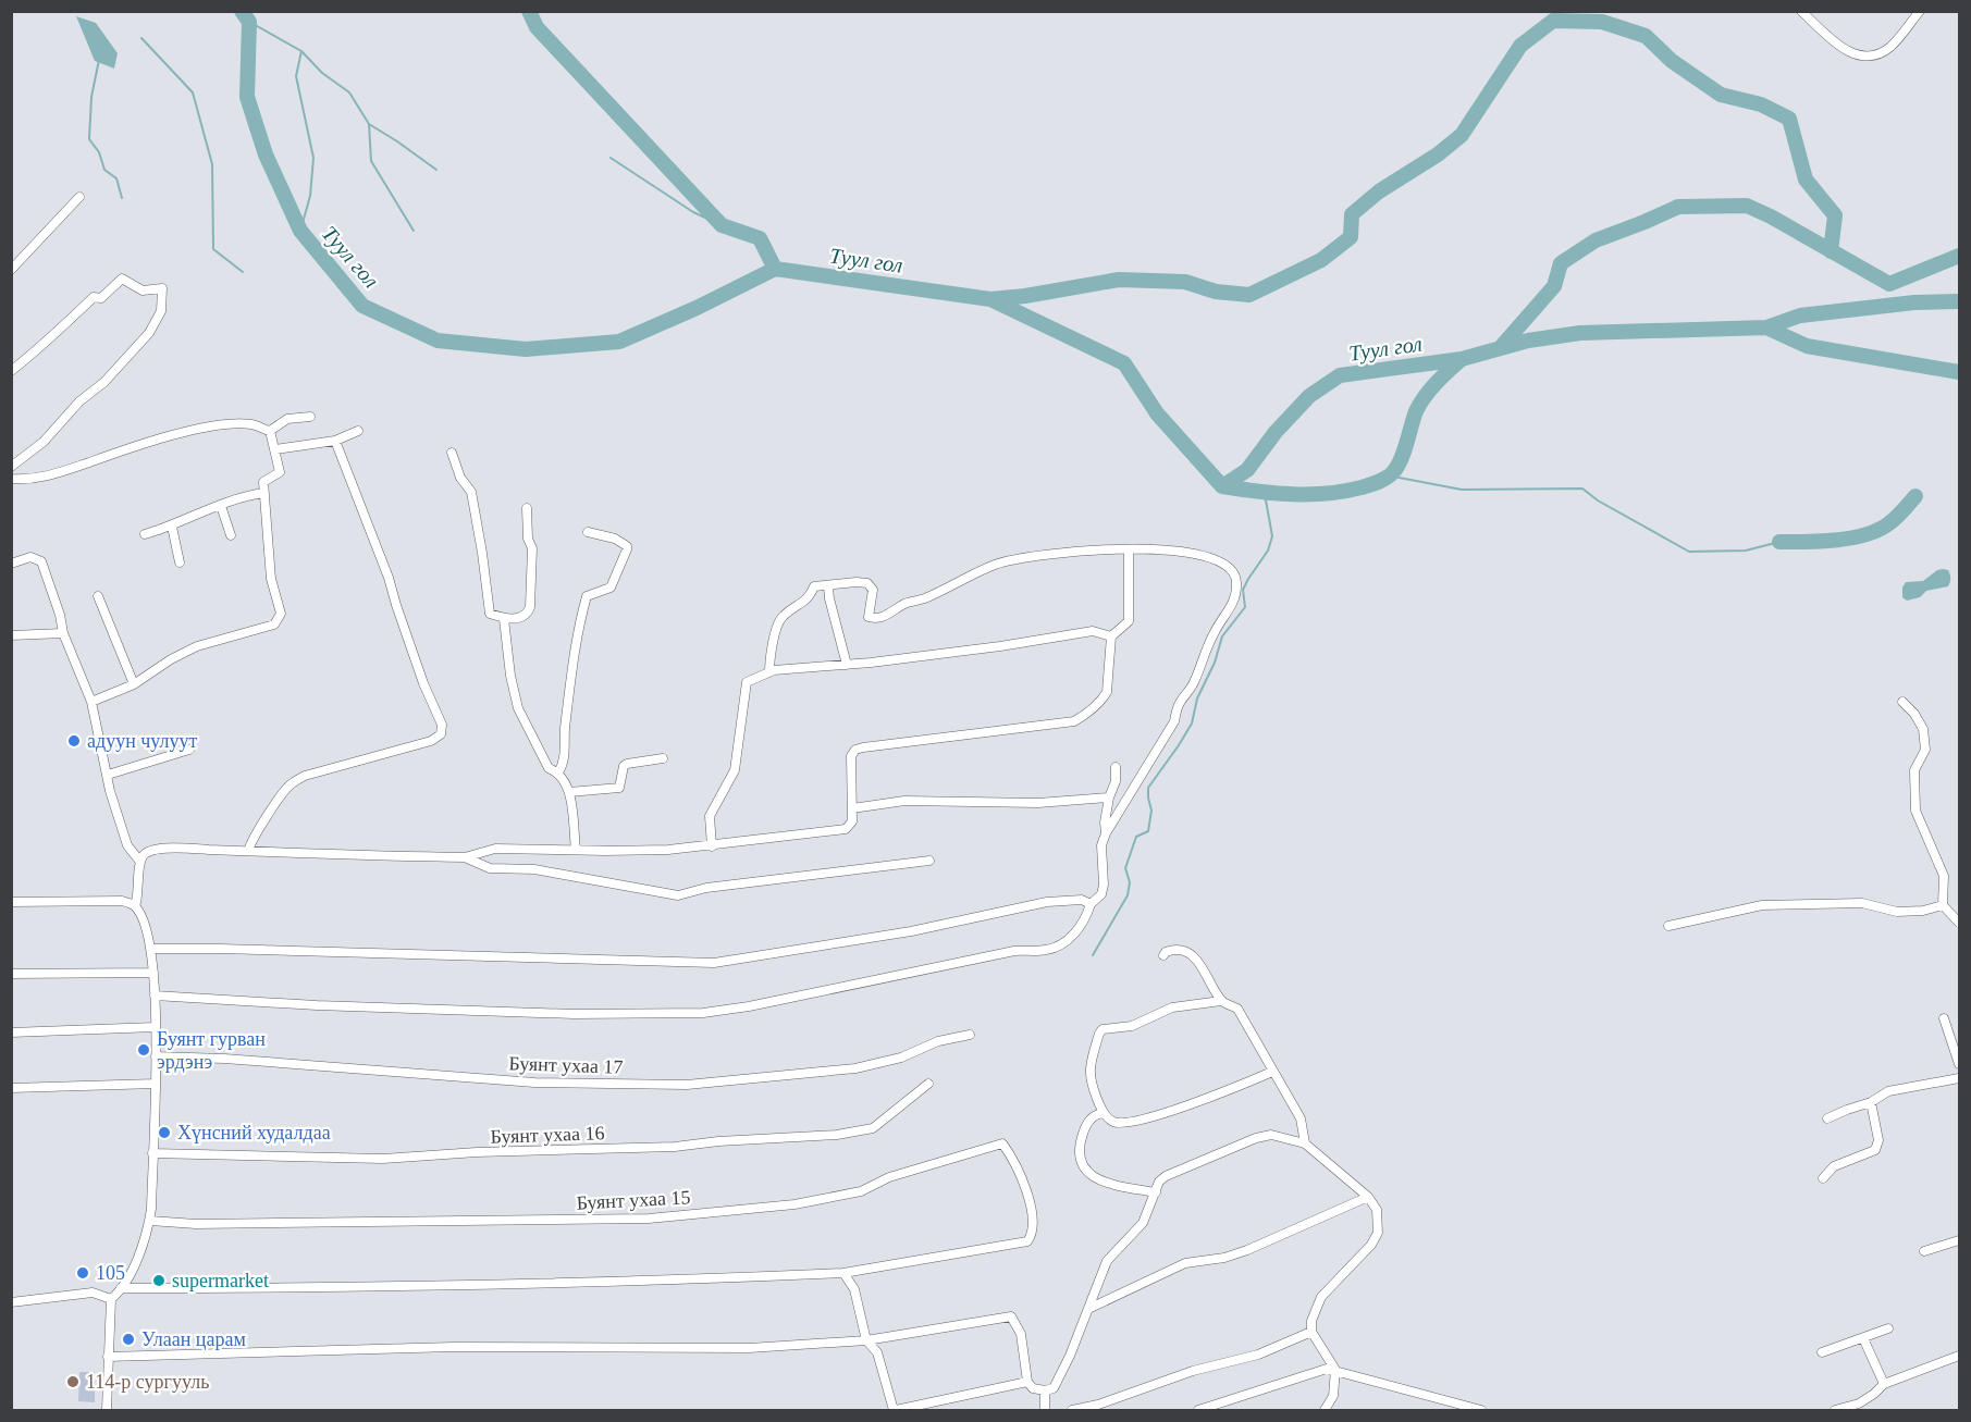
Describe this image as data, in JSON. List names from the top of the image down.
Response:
{
  "streets": {
    "street": ["Буянт ухаа 17", "Буянт ухаа 16", "Буянт ухаа 15"]
  },
  "water": ["Туул гол"],
  "places": [
    "адуун чулуут",
    "Буянт гурван эрдэнэ",
    "Хүнсний худалдаа",
    "105",
    "supermarket",
    "Улаан царам",
    "114-р сургууль"
  ]
}
